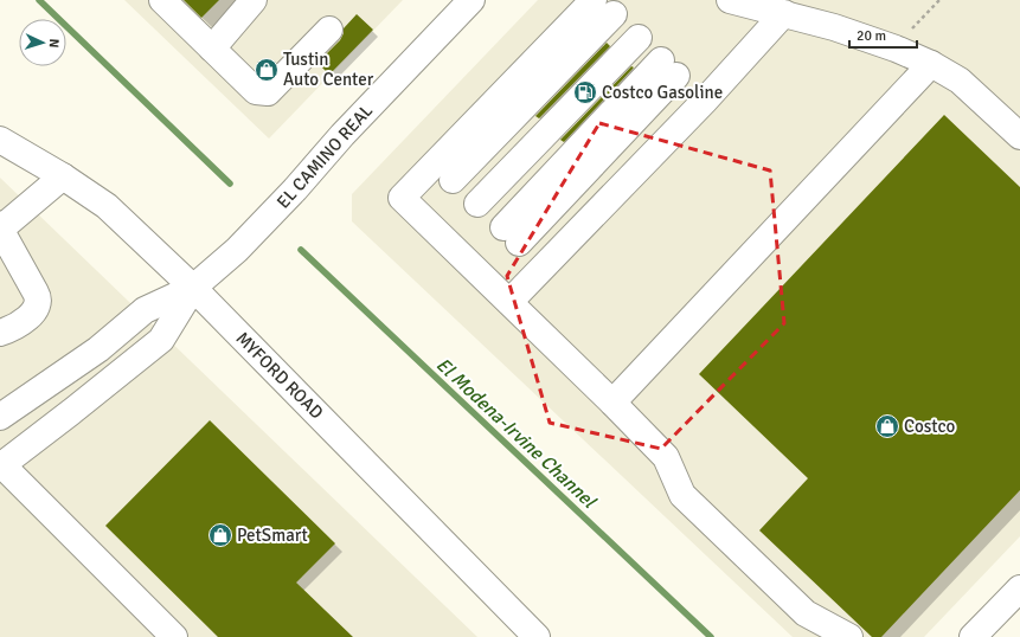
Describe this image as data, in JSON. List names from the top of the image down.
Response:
{
  "streets": {
    "main road": ["EL CAMINO REAL", "MYFORD ROAD"]
  },
  "crossings": [
    ["EL CAMINO REAL", "MYFORD ROAD"]
  ],
  "water": ["El Modena-Irvine Channel"],
  "places": {
    "shop": ["Tustin Auto Center", "Costco", "PetSmart"],
    "fuel station": ["Costco Gasoline"]
  },
  "scale_bar": "20 m",
  "north": "right"
}
